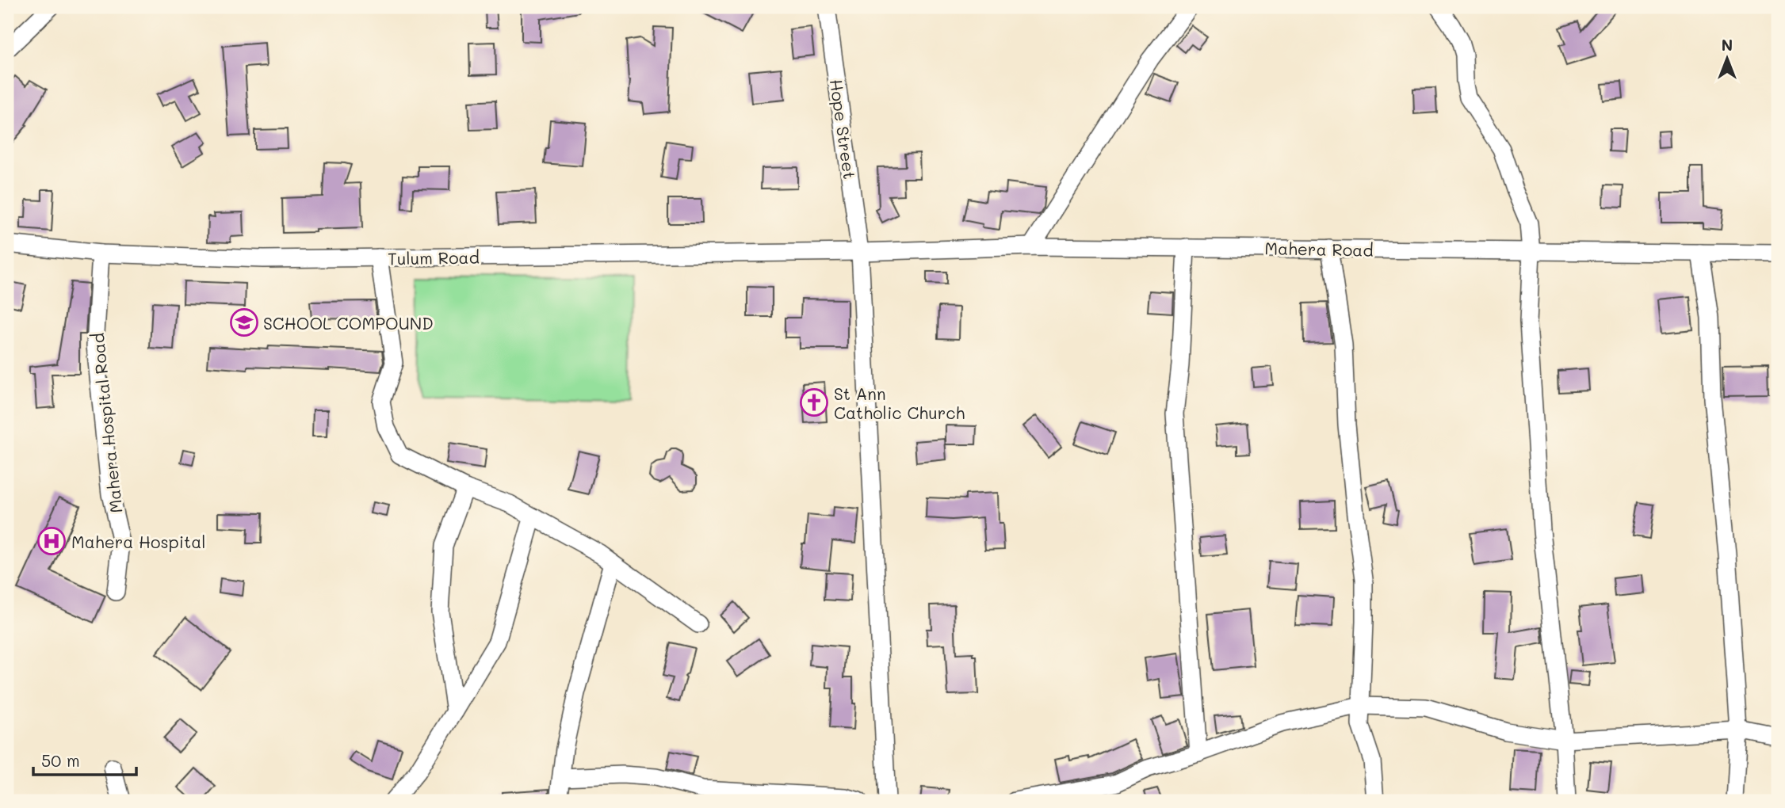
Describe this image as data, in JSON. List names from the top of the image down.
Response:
{
  "streets": {
    "street": [
      "Hope Street",
      "Mahera Road",
      "Tulum Road",
      "Mahera Hospital Road"
    ]
  },
  "crossings": [
    ["Hope Street", "Mahera Road"],
    ["Hope Street", "Tulum Road"],
    ["Mahera Road", "Tulum Road"],
    ["Tulum Road", "Mahera Hospital Road"]
  ],
  "places": {
    "school or university": ["SCHOOL COMPOUND"],
    "church": ["St Ann Catholic Church"],
    "hospital": ["Mahera Hospital"]
  },
  "scale_bar": "50 m",
  "north": "top"
}
